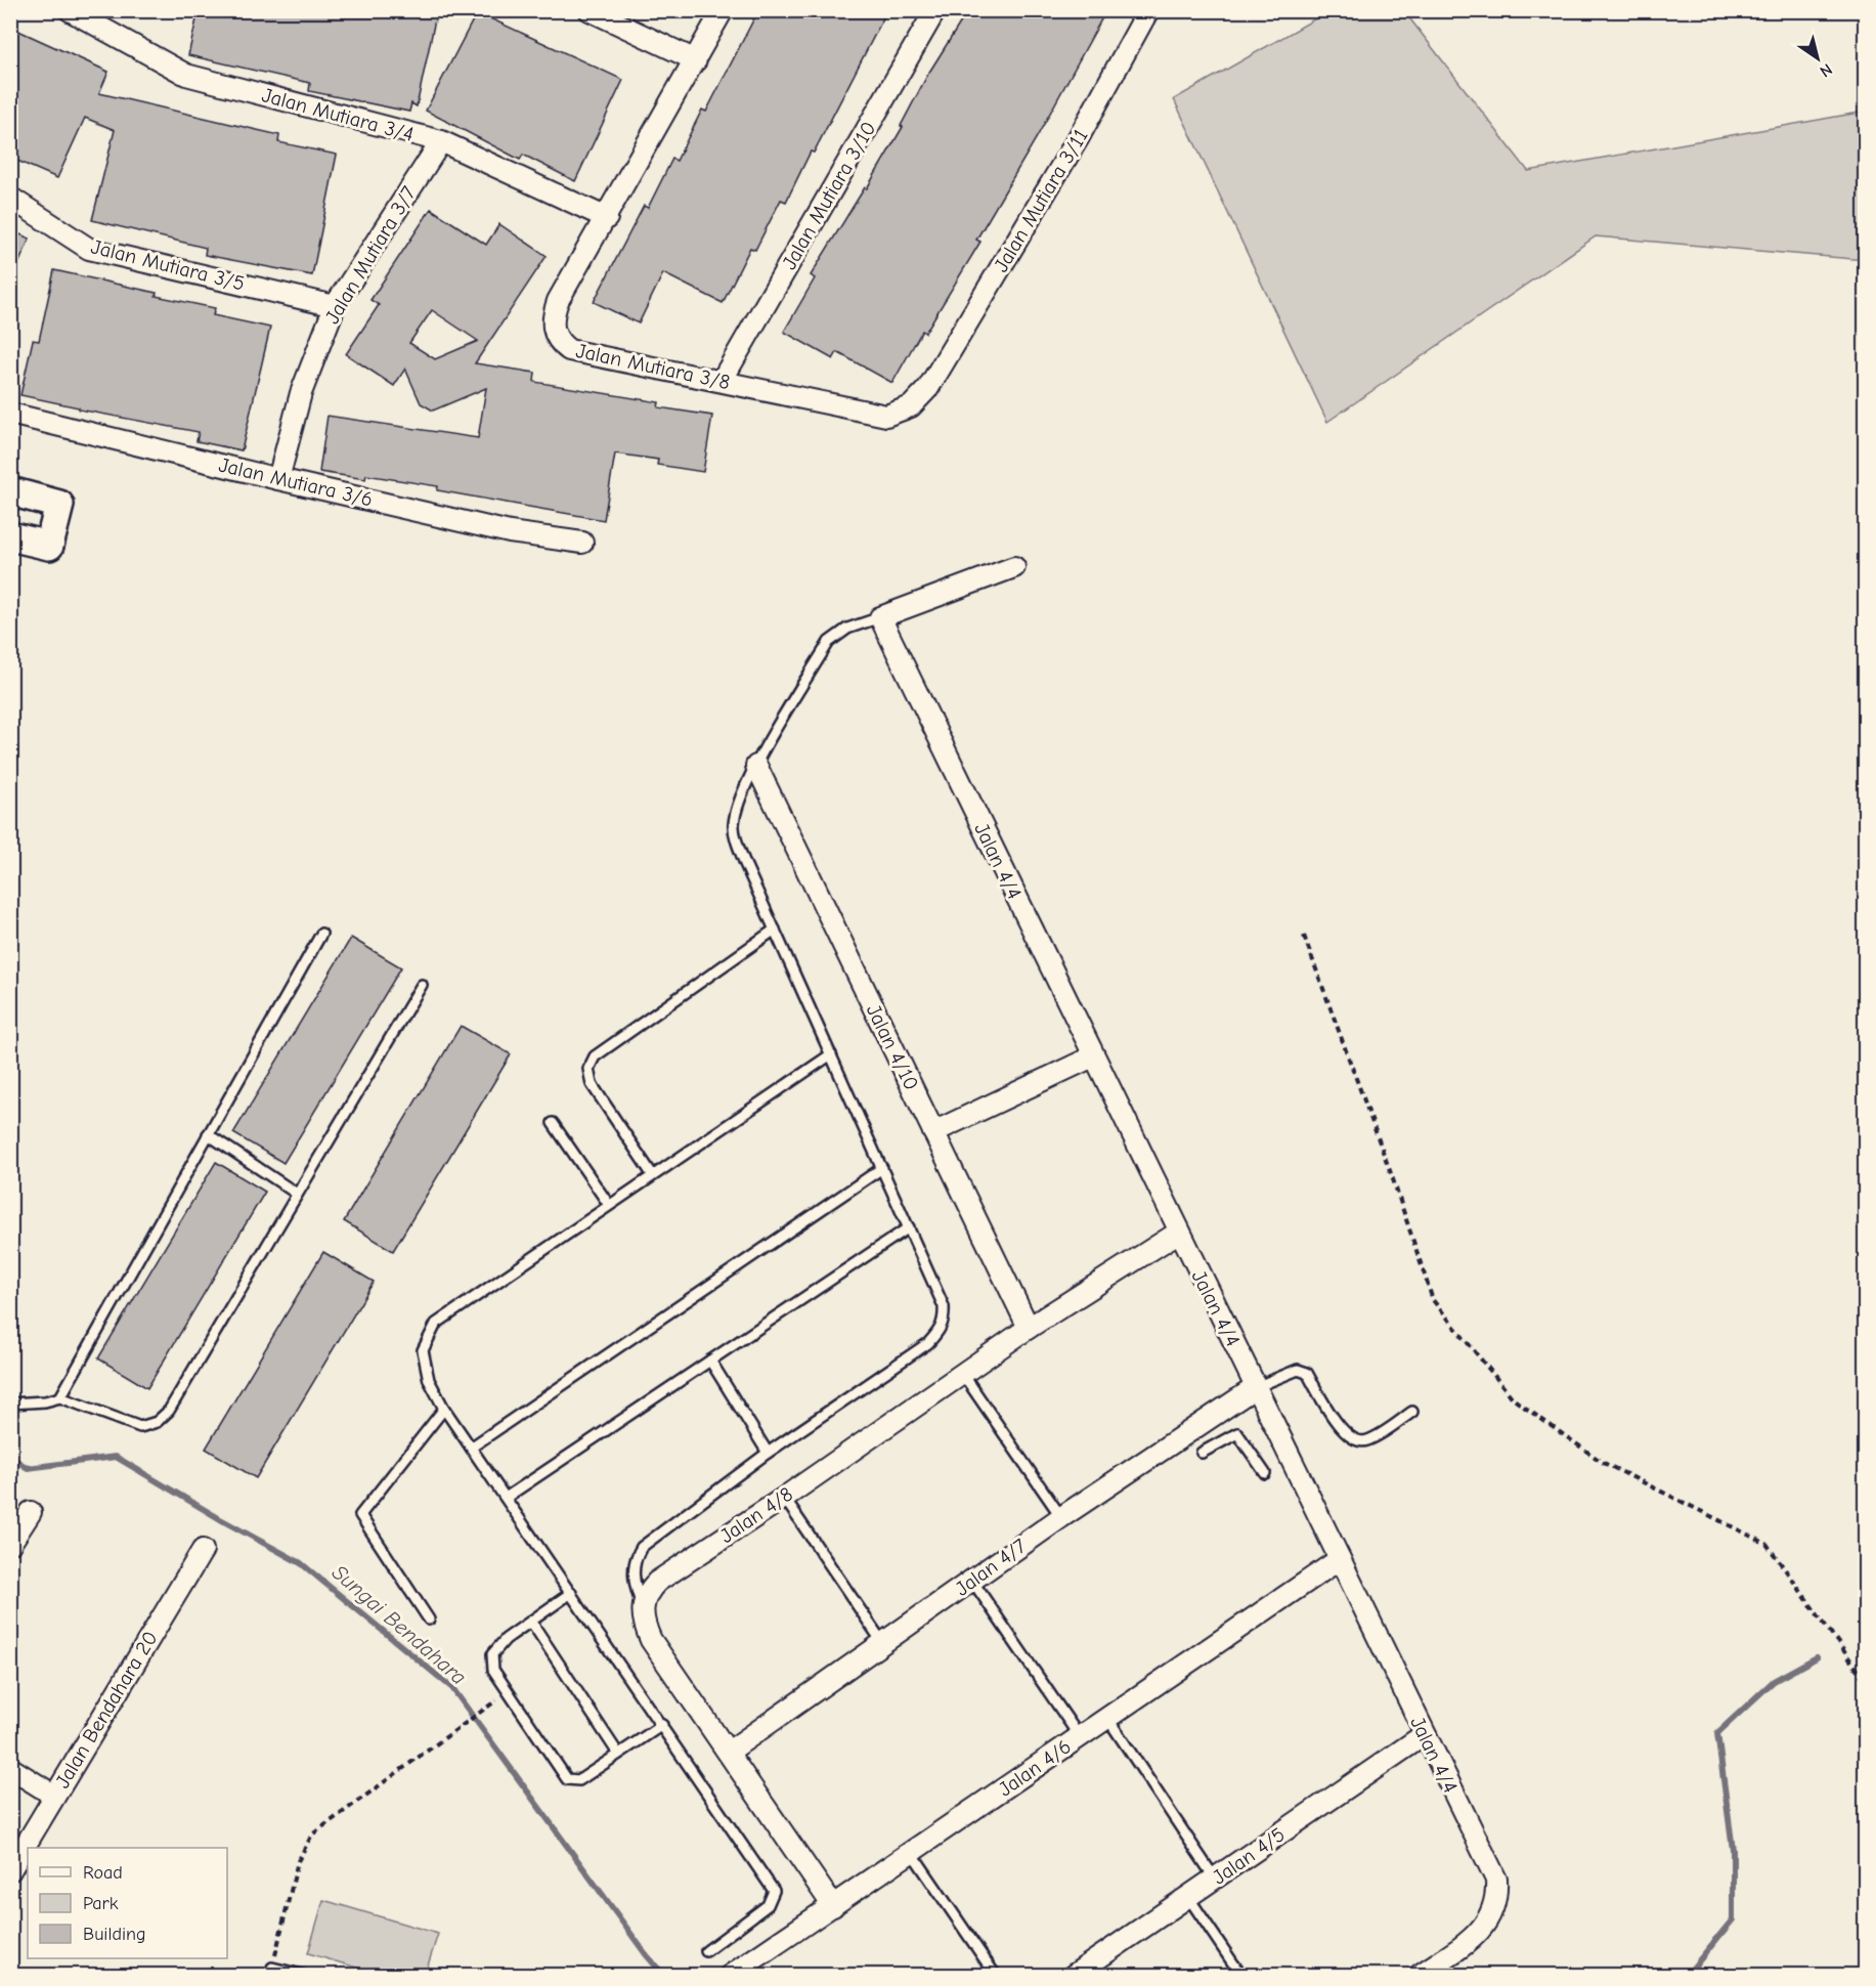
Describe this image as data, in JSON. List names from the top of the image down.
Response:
{
  "streets": {
    "street": [
      "Jalan Mutiara 3/4",
      "Jalan Mutiara 3/10",
      "Jalan Mutiara 3/11",
      "Jalan Mutiara 3/7",
      "Jalan Mutiara 3/5",
      "Jalan Mutiara 3/8",
      "Jalan Mutiara 3/6",
      "Jalan 4/4",
      "Jalan 4/10",
      "Jalan 4/8",
      "Jalan 4/7",
      "Jalan Bendahara 20",
      "Jalan 4/6",
      "Jalan 4/5"
    ]
  },
  "crossings": [
    ["Jalan Mutiara 3/4", "Jalan Mutiara 3/7"],
    ["Jalan Mutiara 3/4", "Jalan Mutiara 3/8"],
    ["Jalan Mutiara 3/10", "Jalan Mutiara 3/8"],
    ["Jalan Mutiara 3/11", "Jalan Mutiara 3/8"],
    ["Jalan Mutiara 3/7", "Jalan Mutiara 3/5"],
    ["Jalan Mutiara 3/7", "Jalan Mutiara 3/6"],
    ["Jalan 4/4", "Jalan 4/8"],
    ["Jalan 4/4", "Jalan 4/7"],
    ["Jalan 4/4", "Jalan 4/6"],
    ["Jalan 4/4", "Jalan 4/5"],
    ["Jalan 4/10", "Jalan 4/8"]
  ],
  "water": ["Sungai Bendahara"],
  "legend": ["Road", "Park", "Building"],
  "north": "bottom right"
}
